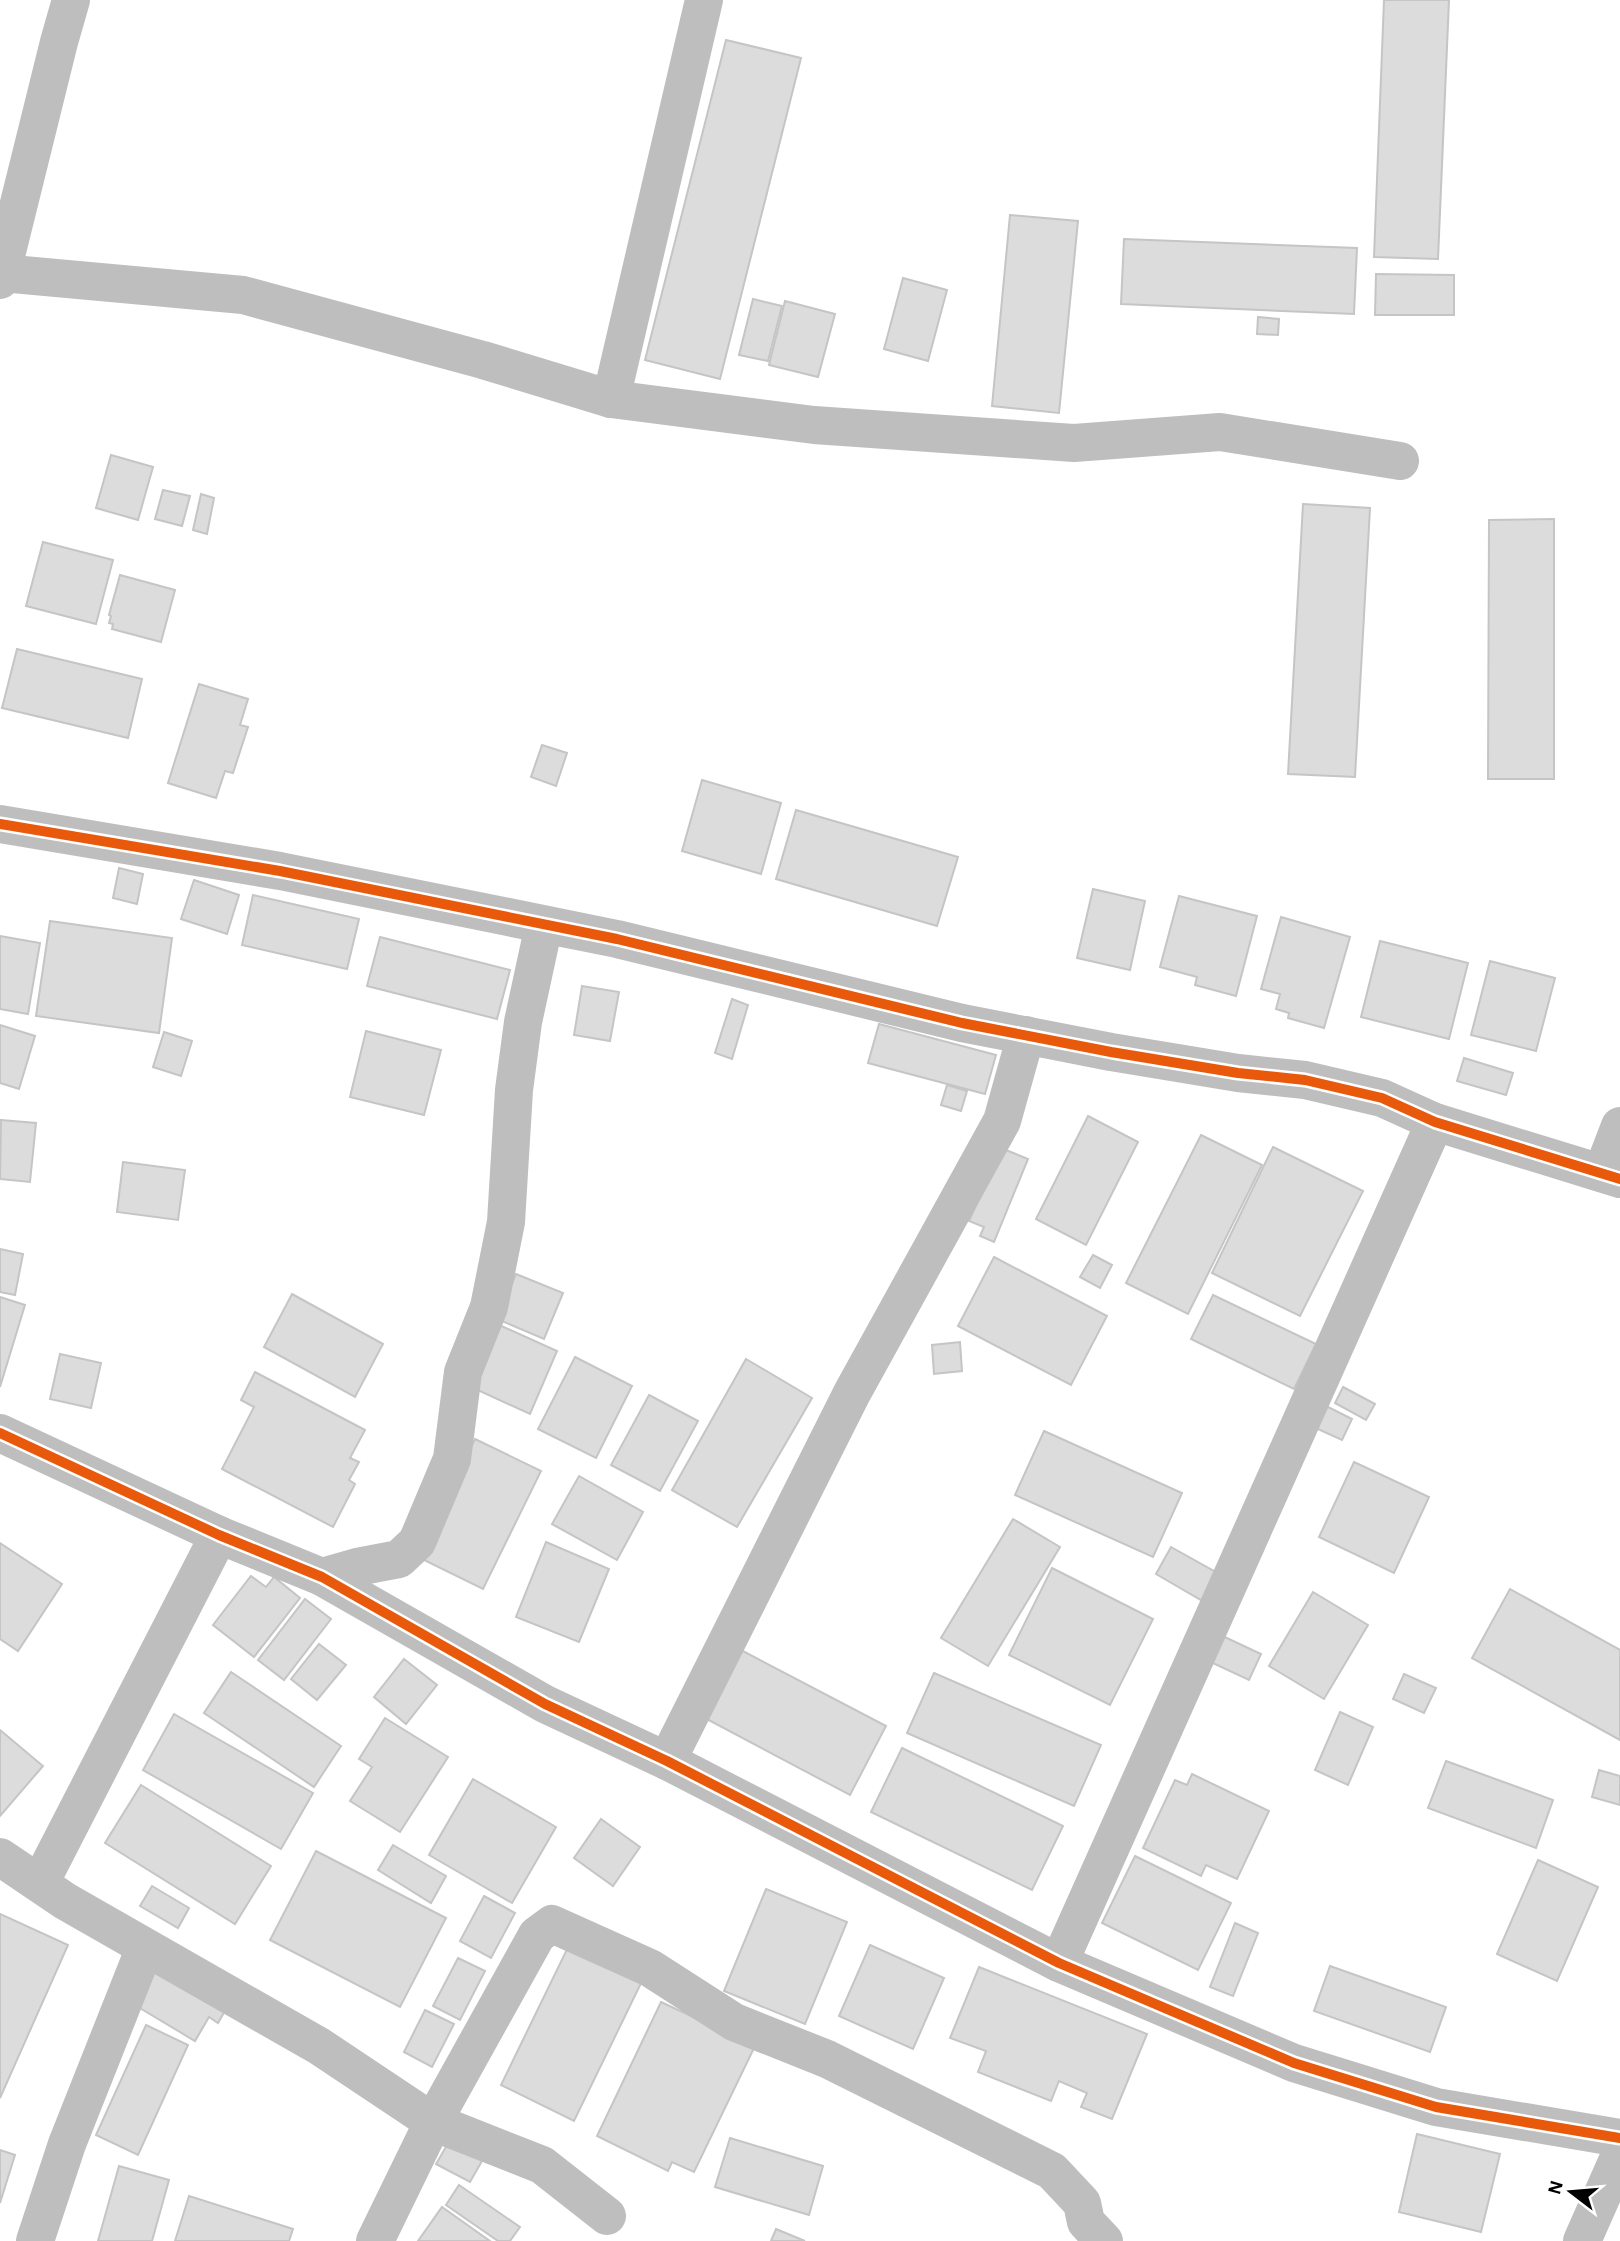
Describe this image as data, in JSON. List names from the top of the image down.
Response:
{
  "north": "left"
}
